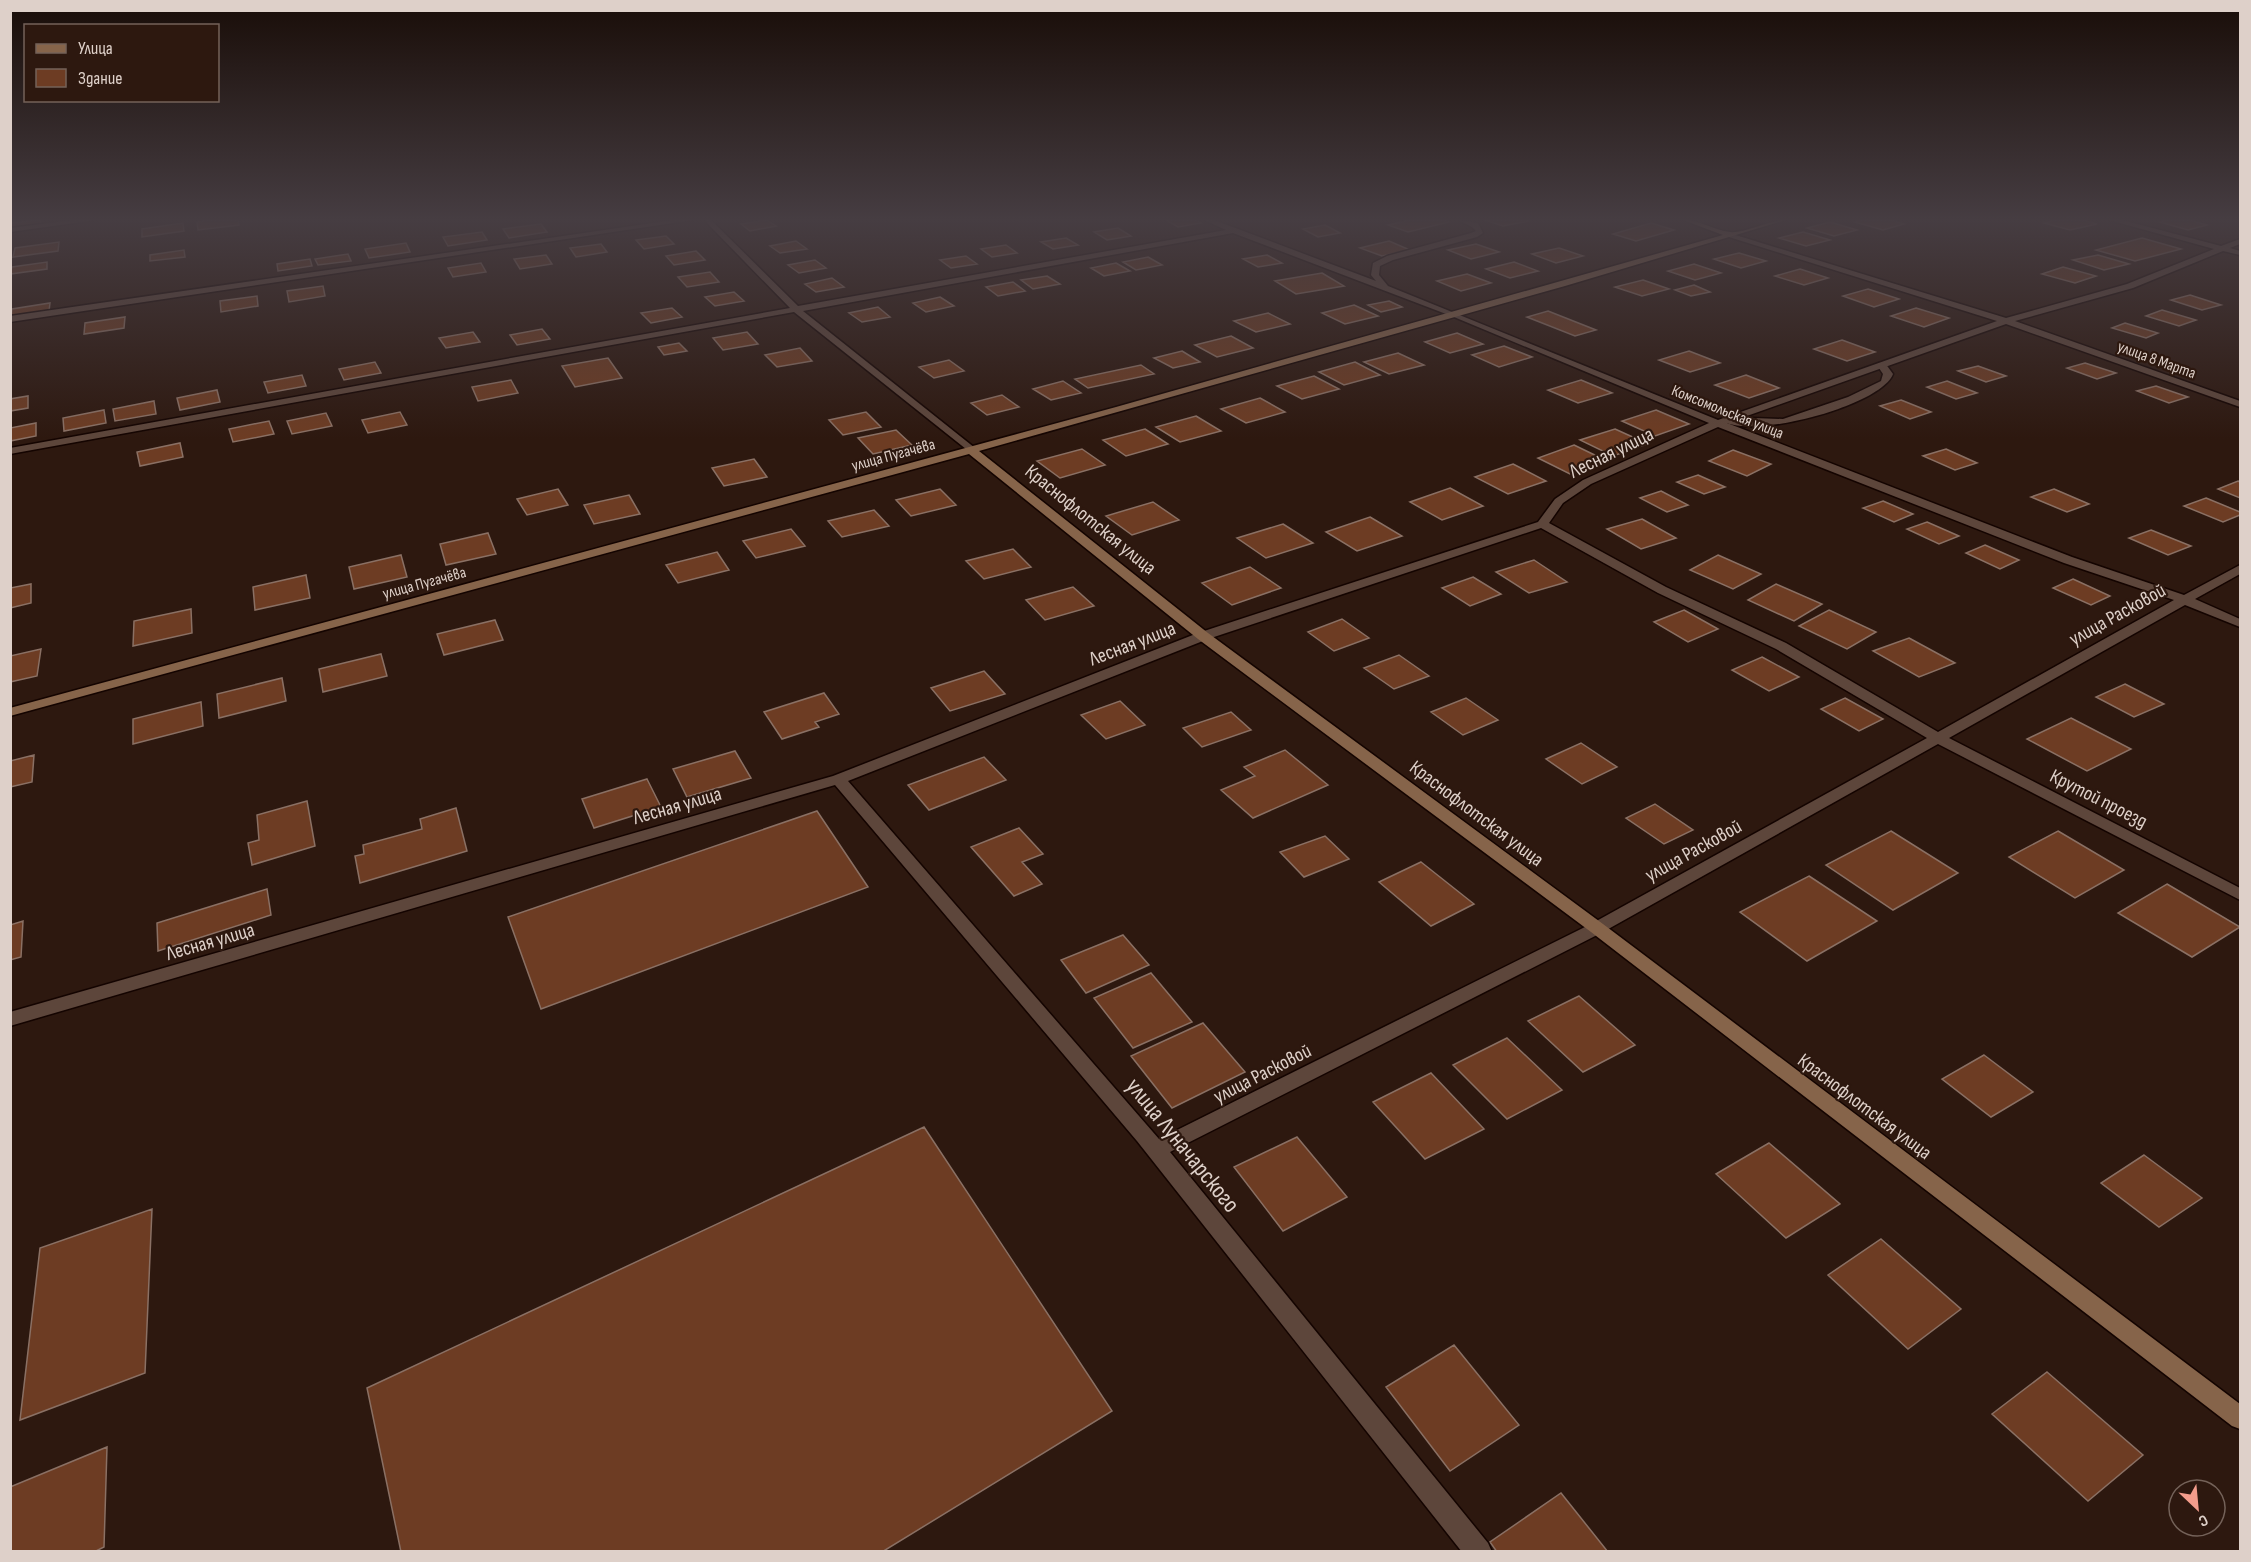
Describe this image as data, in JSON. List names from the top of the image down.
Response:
{
  "streets": {
    "main road": ["улица Пугачёва", "Краснофлотская улица"],
    "street": [
      "улица 8 Марта",
      "Комсомольская улица",
      "Лесная улица",
      "улица Расковой",
      "Крутой проезд",
      "улица Луначарского"
    ]
  },
  "crossings": [
    ["улица 8 Марта", "Лесная улица"],
    ["Комсомольская улица", "Лесная улица"],
    ["Комсомольская улица", "улица Пугачёва"],
    ["Комсомольская улица", "улица Расковой"],
    ["Лесная улица", "Краснофлотская улица"],
    ["Лесная улица", "Крутой проезд"],
    ["Лесная улица", "улица Луначарского"],
    ["улица Пугачёва", "Краснофлотская улица"],
    ["Краснофлотская улица", "улица Расковой"],
    ["улица Расковой", "Крутой проезд"],
    ["улица Расковой", "улица Луначарского"]
  ],
  "legend": ["Улица", "Здание"],
  "north": "bottom right"
}
